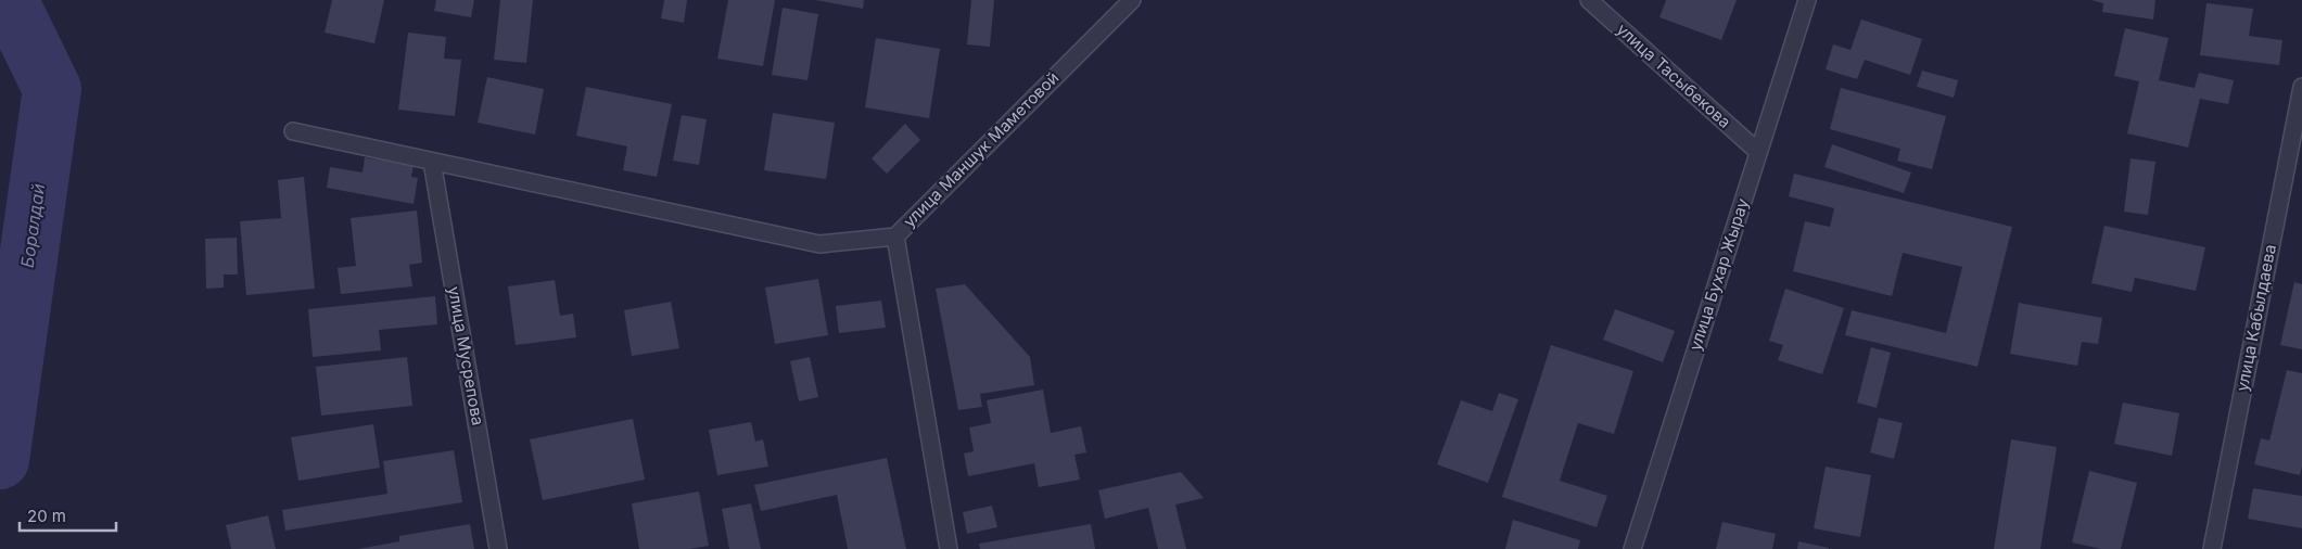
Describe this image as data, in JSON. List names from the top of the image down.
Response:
{
  "streets": {
    "street": [
      "улица Тасыбекова",
      "улица Маншук Маметовой",
      "улица Бухар Жырау",
      "улица Кабылдаева",
      "улица Мусрепова"
    ]
  },
  "crossings": [
    ["улица Тасыбекова", "улица Бухар Жырау"]
  ],
  "water": ["Боралдай"],
  "scale_bar": "20 m"
}
